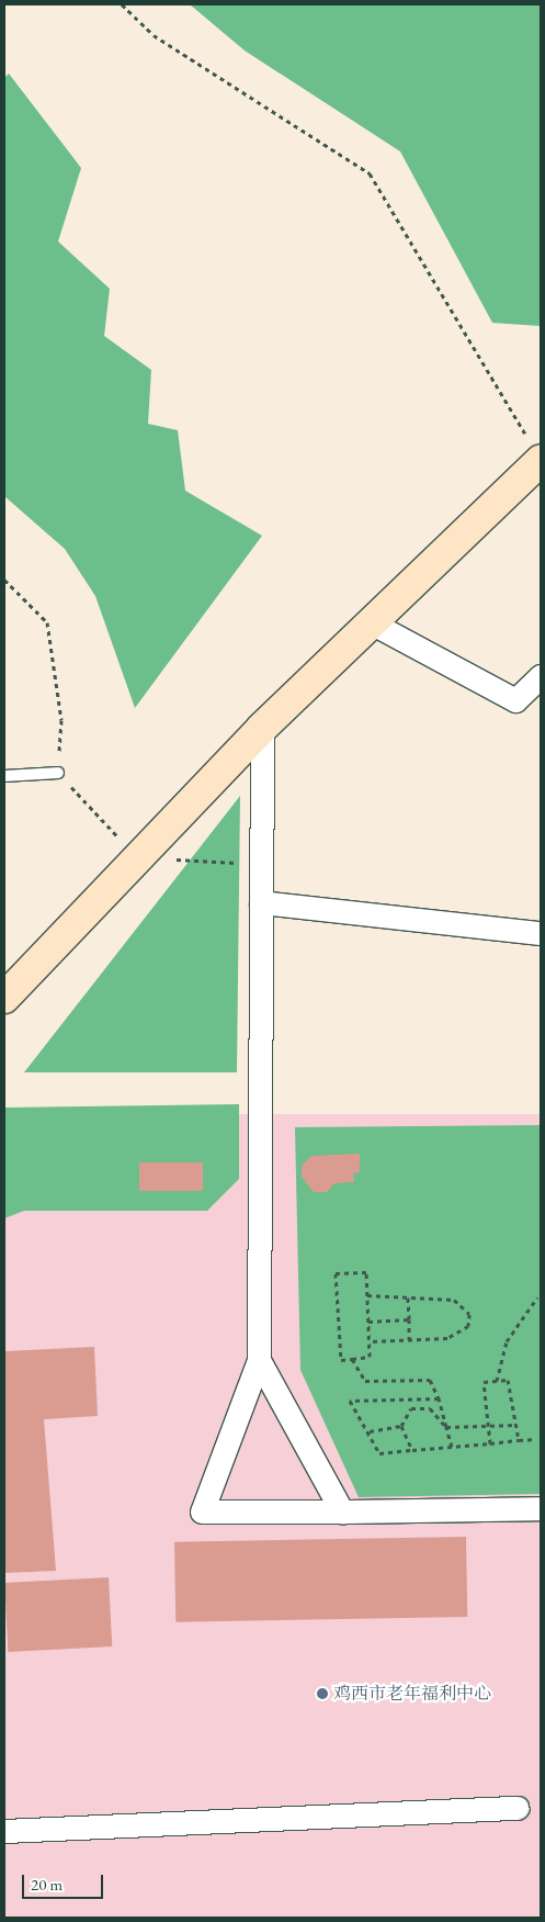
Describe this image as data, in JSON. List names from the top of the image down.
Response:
{
  "places": ["鸡西市老年福利中心"],
  "scale_bar": "20 m"
}
